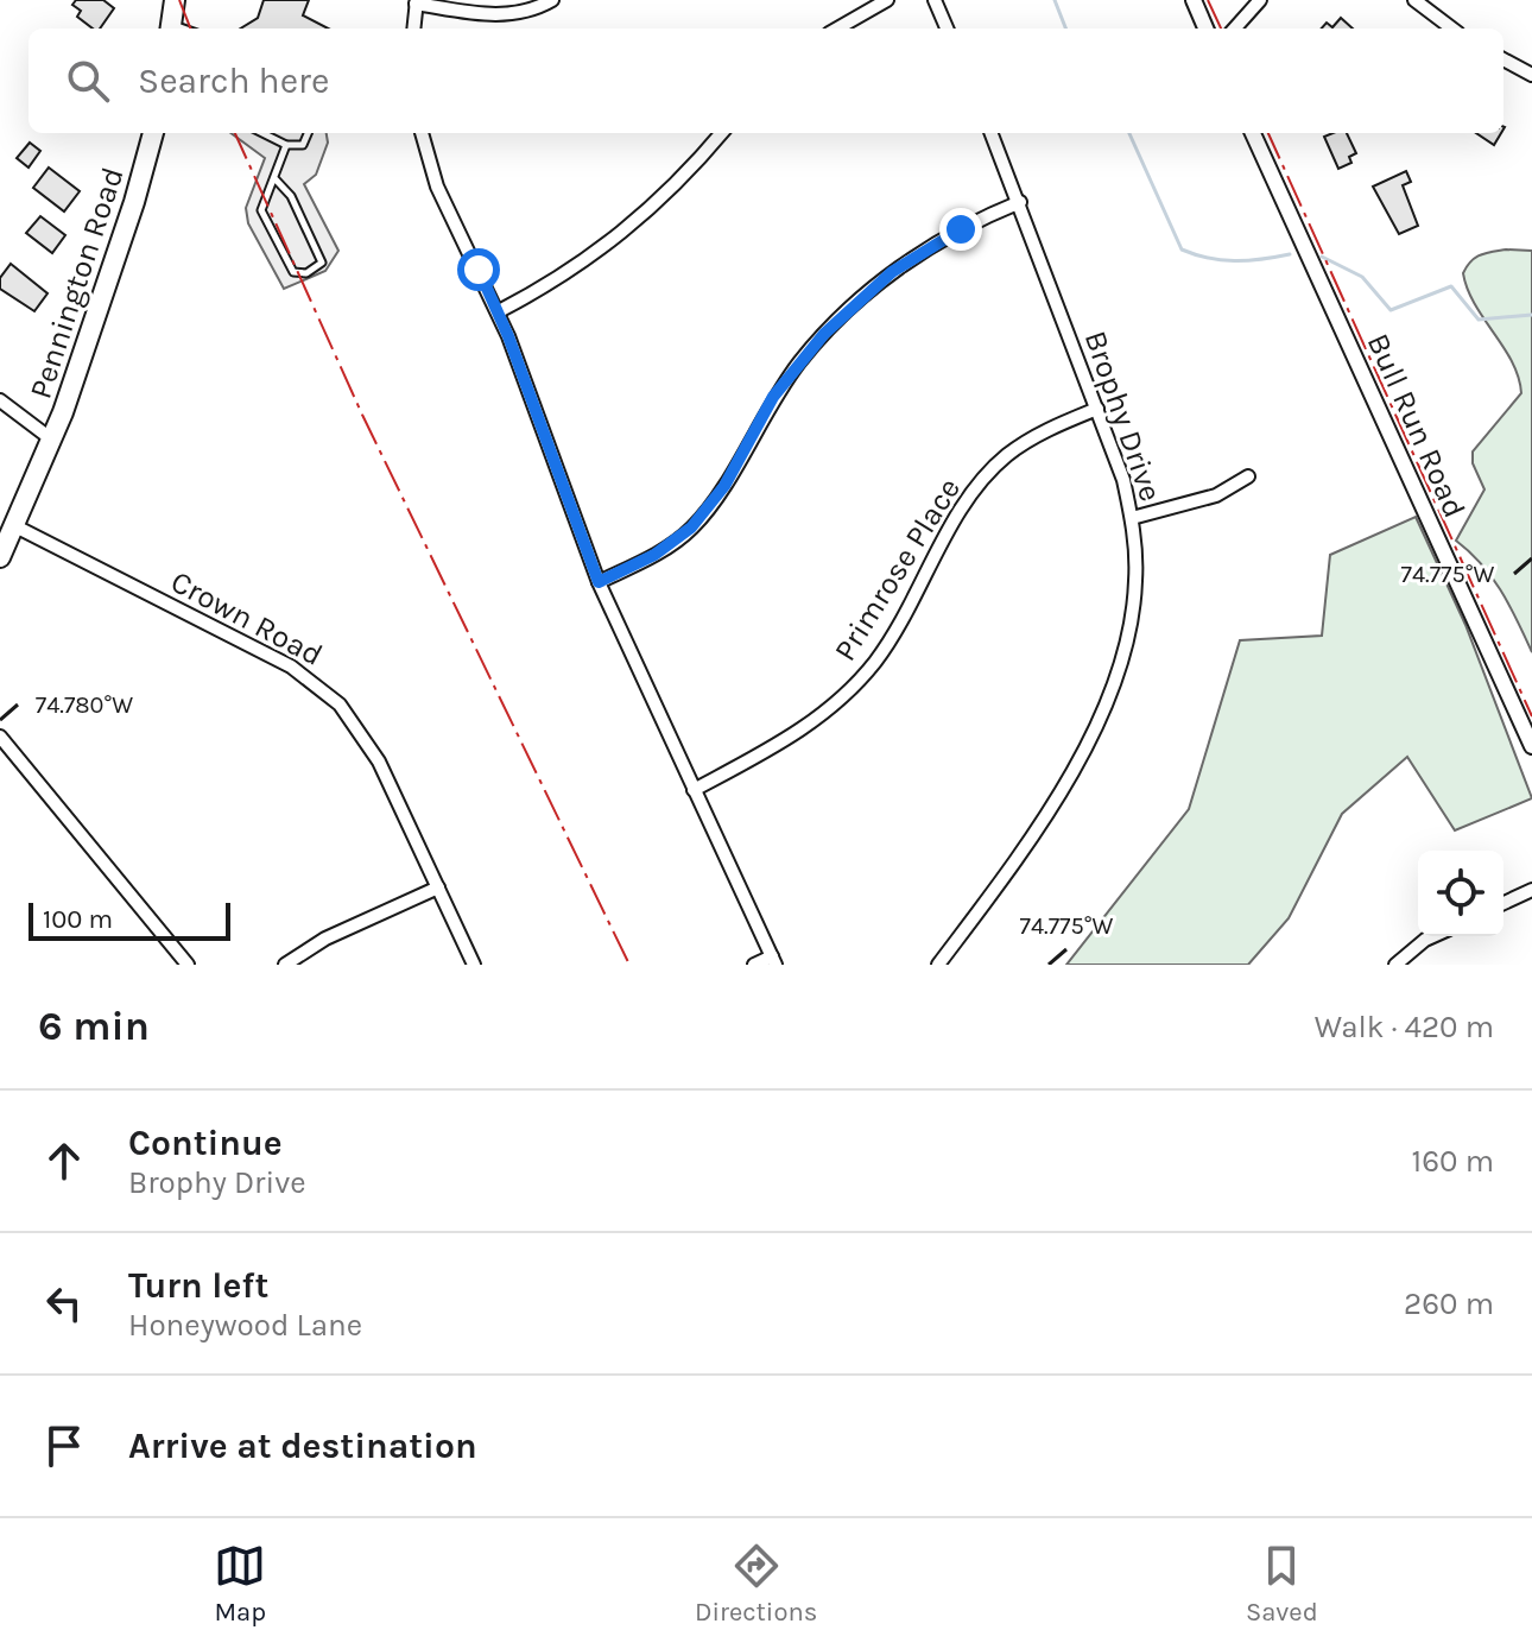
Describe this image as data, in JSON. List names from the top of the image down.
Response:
{
  "streets": {
    "main road": ["Pennington Road"],
    "street": [
      "Brophy Drive",
      "Bull Run Road",
      "Primrose Place",
      "Crown Road"
    ]
  },
  "crossings": [
    ["Pennington Road", "Crown Road"],
    ["Brophy Drive", "Primrose Place"]
  ],
  "scale_bar": "100 m",
  "page": {
    "search": "Search here",
    "scale": "100 m",
    "heading": ["6 min", "Walk · 420 m"],
    "list": [
      ["Continue", "Brophy Drive", "160 m"],
      ["Turn left", "Honeywood Lane", "260 m"],
      "Arrive at destination"
    ],
    "nav": ["Map", "Directions", "Saved"]
  },
  "coordinates": ["74.775°W", "74.780°W"]
}
